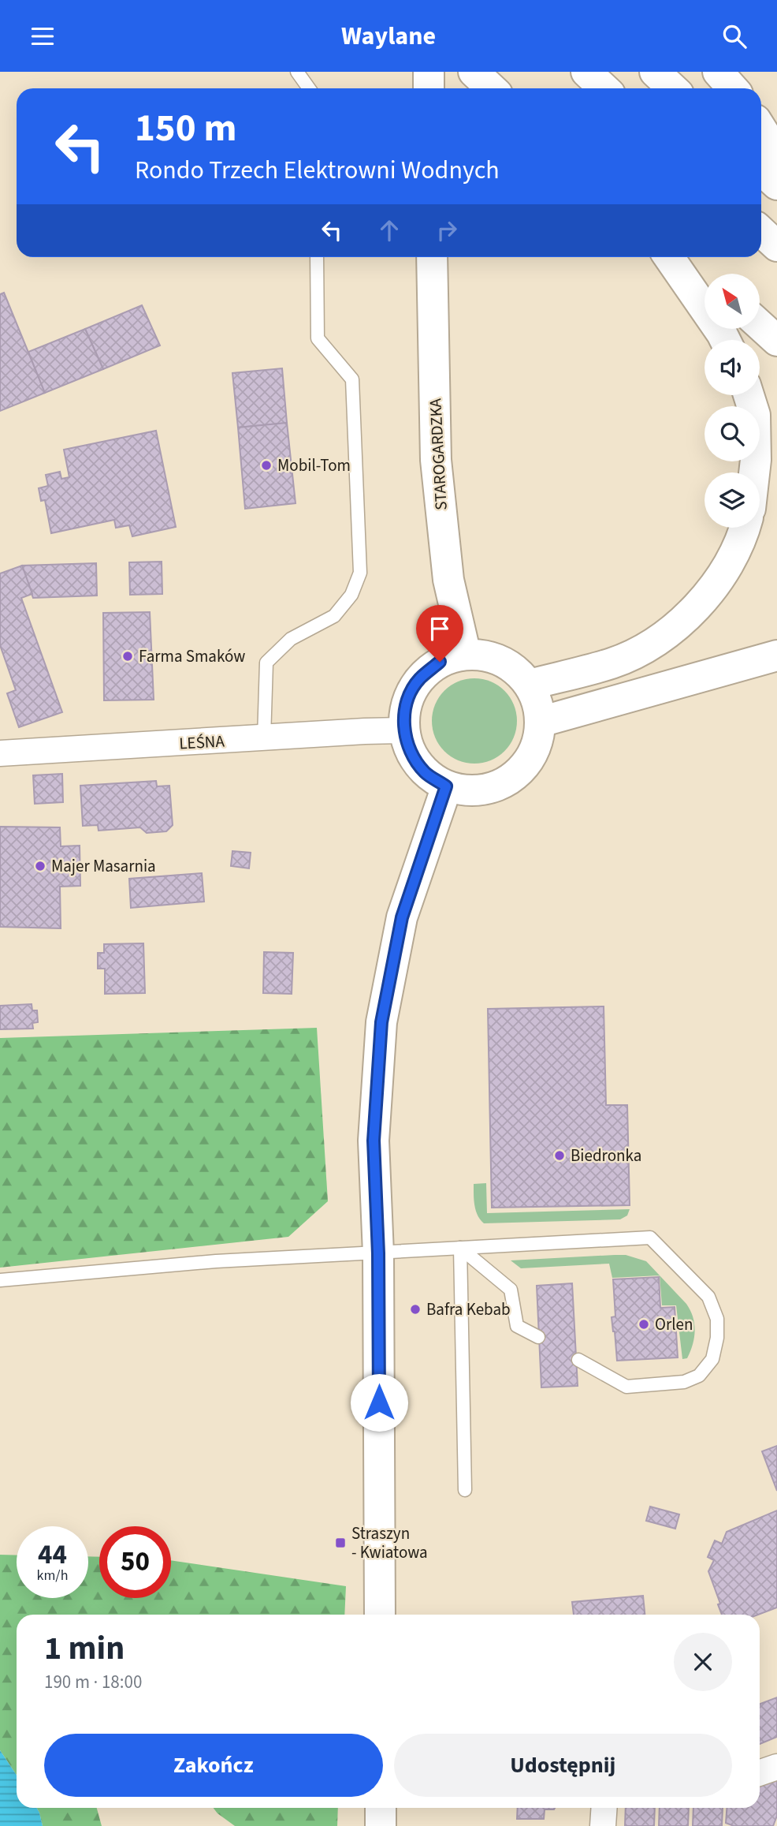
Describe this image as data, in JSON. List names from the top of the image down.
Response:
{
  "streets": {
    "main road": ["STAROGARDZKA"],
    "street": ["LEŚNA"]
  },
  "crossings": [
    ["STAROGARDZKA", "LEŚNA"]
  ],
  "places": {
    "other": [
      "Mobil-Tom",
      "Farma Smaków",
      "Majer Masarnia",
      "Biedronka",
      "Bafra Kebab",
      "Orlen"
    ],
    "transit": ["Straszyn - Kwiatowa"]
  },
  "north": "top left",
  "page": {
    "header": "Waylane",
    "turn": ["150 m", "Rondo Trzech Elektrowni Wodnych"],
    "speed": "44 km/h",
    "limit": "50",
    "heading": ["1 min", "190 m · 18:00"],
    "buttons": ["Zakończ", "Udostępnij"]
  }
}
